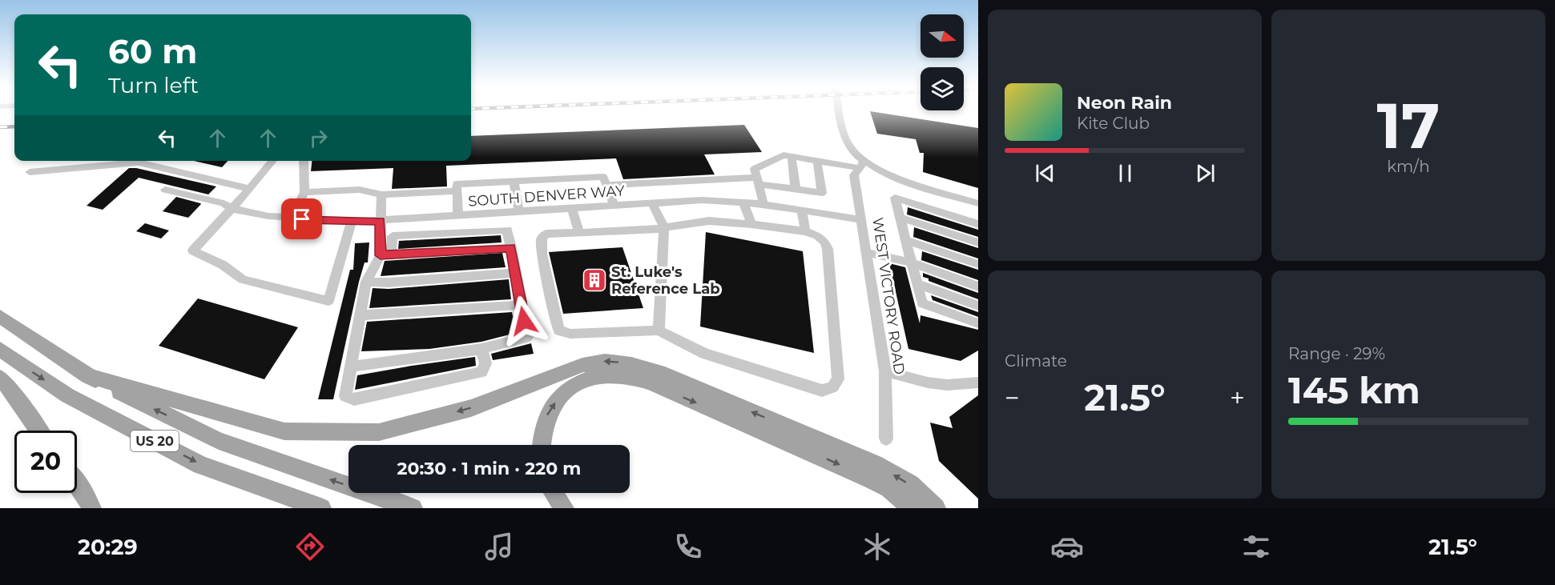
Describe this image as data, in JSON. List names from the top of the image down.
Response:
{
  "streets": {
    "main road": ["US 20"],
    "street": ["SOUTH DENVER WAY", "WEST VICTORY ROAD"]
  },
  "crossings": [
    ["SOUTH DENVER WAY", "WEST VICTORY ROAD"]
  ],
  "places": {
    "building": ["St. Luke's Reference Lab"]
  },
  "north": "right",
  "page": {
    "tile": [
      ["17", "km/h"],
      "Climate",
      ["Range · 29%", "145 km"]
    ],
    "turn": ["60 m", "Turn left"],
    "song": ["Neon Rain", "Kite Club"],
    "heat": ["−", "21.5°", "+"],
    "limit": "20",
    "trip": "20:30 · 1 min · 220 m",
    "tabs": ["20:29", "21.5°"]
  }
}
